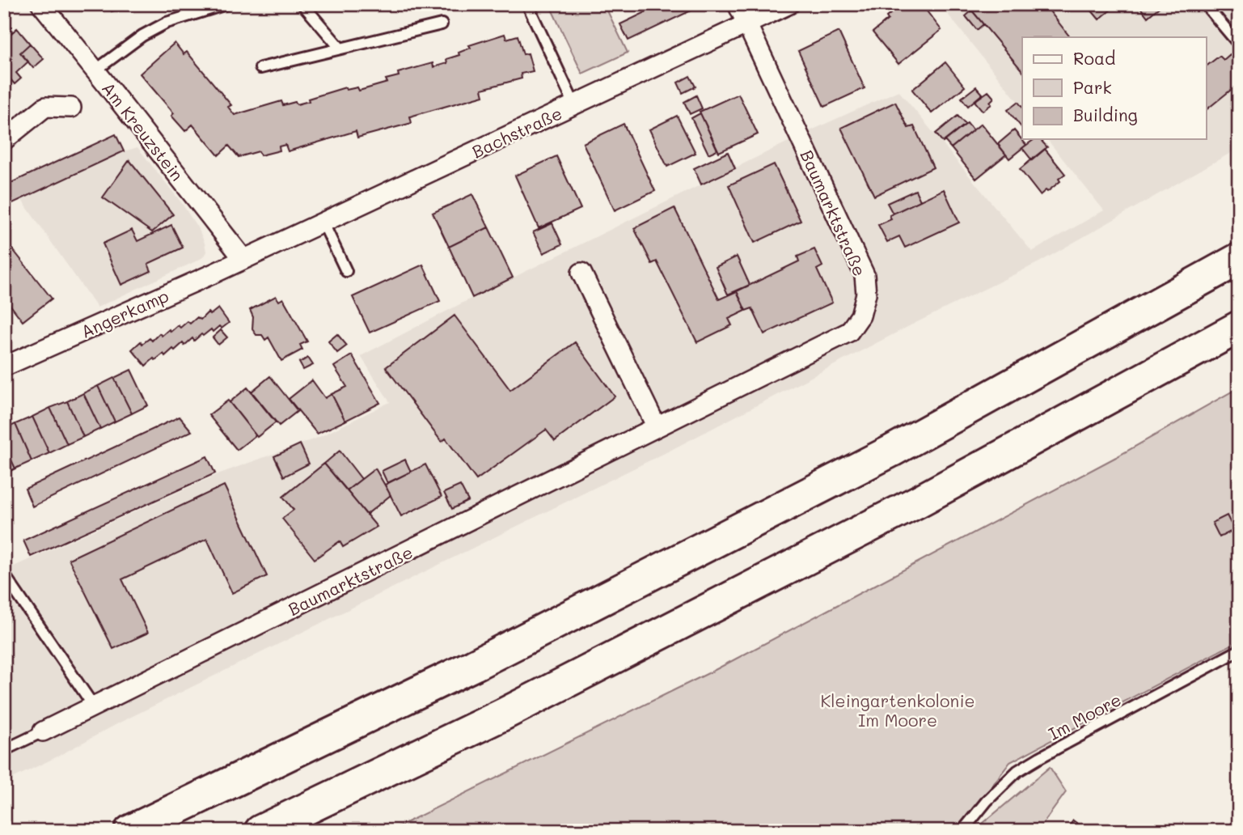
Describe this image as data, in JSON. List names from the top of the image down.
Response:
{
  "streets": {
    "street": [
      "Am Kreuzstein",
      "Bachstraße",
      "Baumarktstraße",
      "Angerkamp"
    ],
    "lane": ["Im Moore"]
  },
  "crossings": [
    ["Am Kreuzstein", "Bachstraße"],
    ["Am Kreuzstein", "Angerkamp"],
    ["Bachstraße", "Baumarktstraße"],
    ["Bachstraße", "Angerkamp"]
  ],
  "parks": ["Kleingartenkolonie Im Moore"],
  "legend": ["Road", "Park", "Building"]
}
